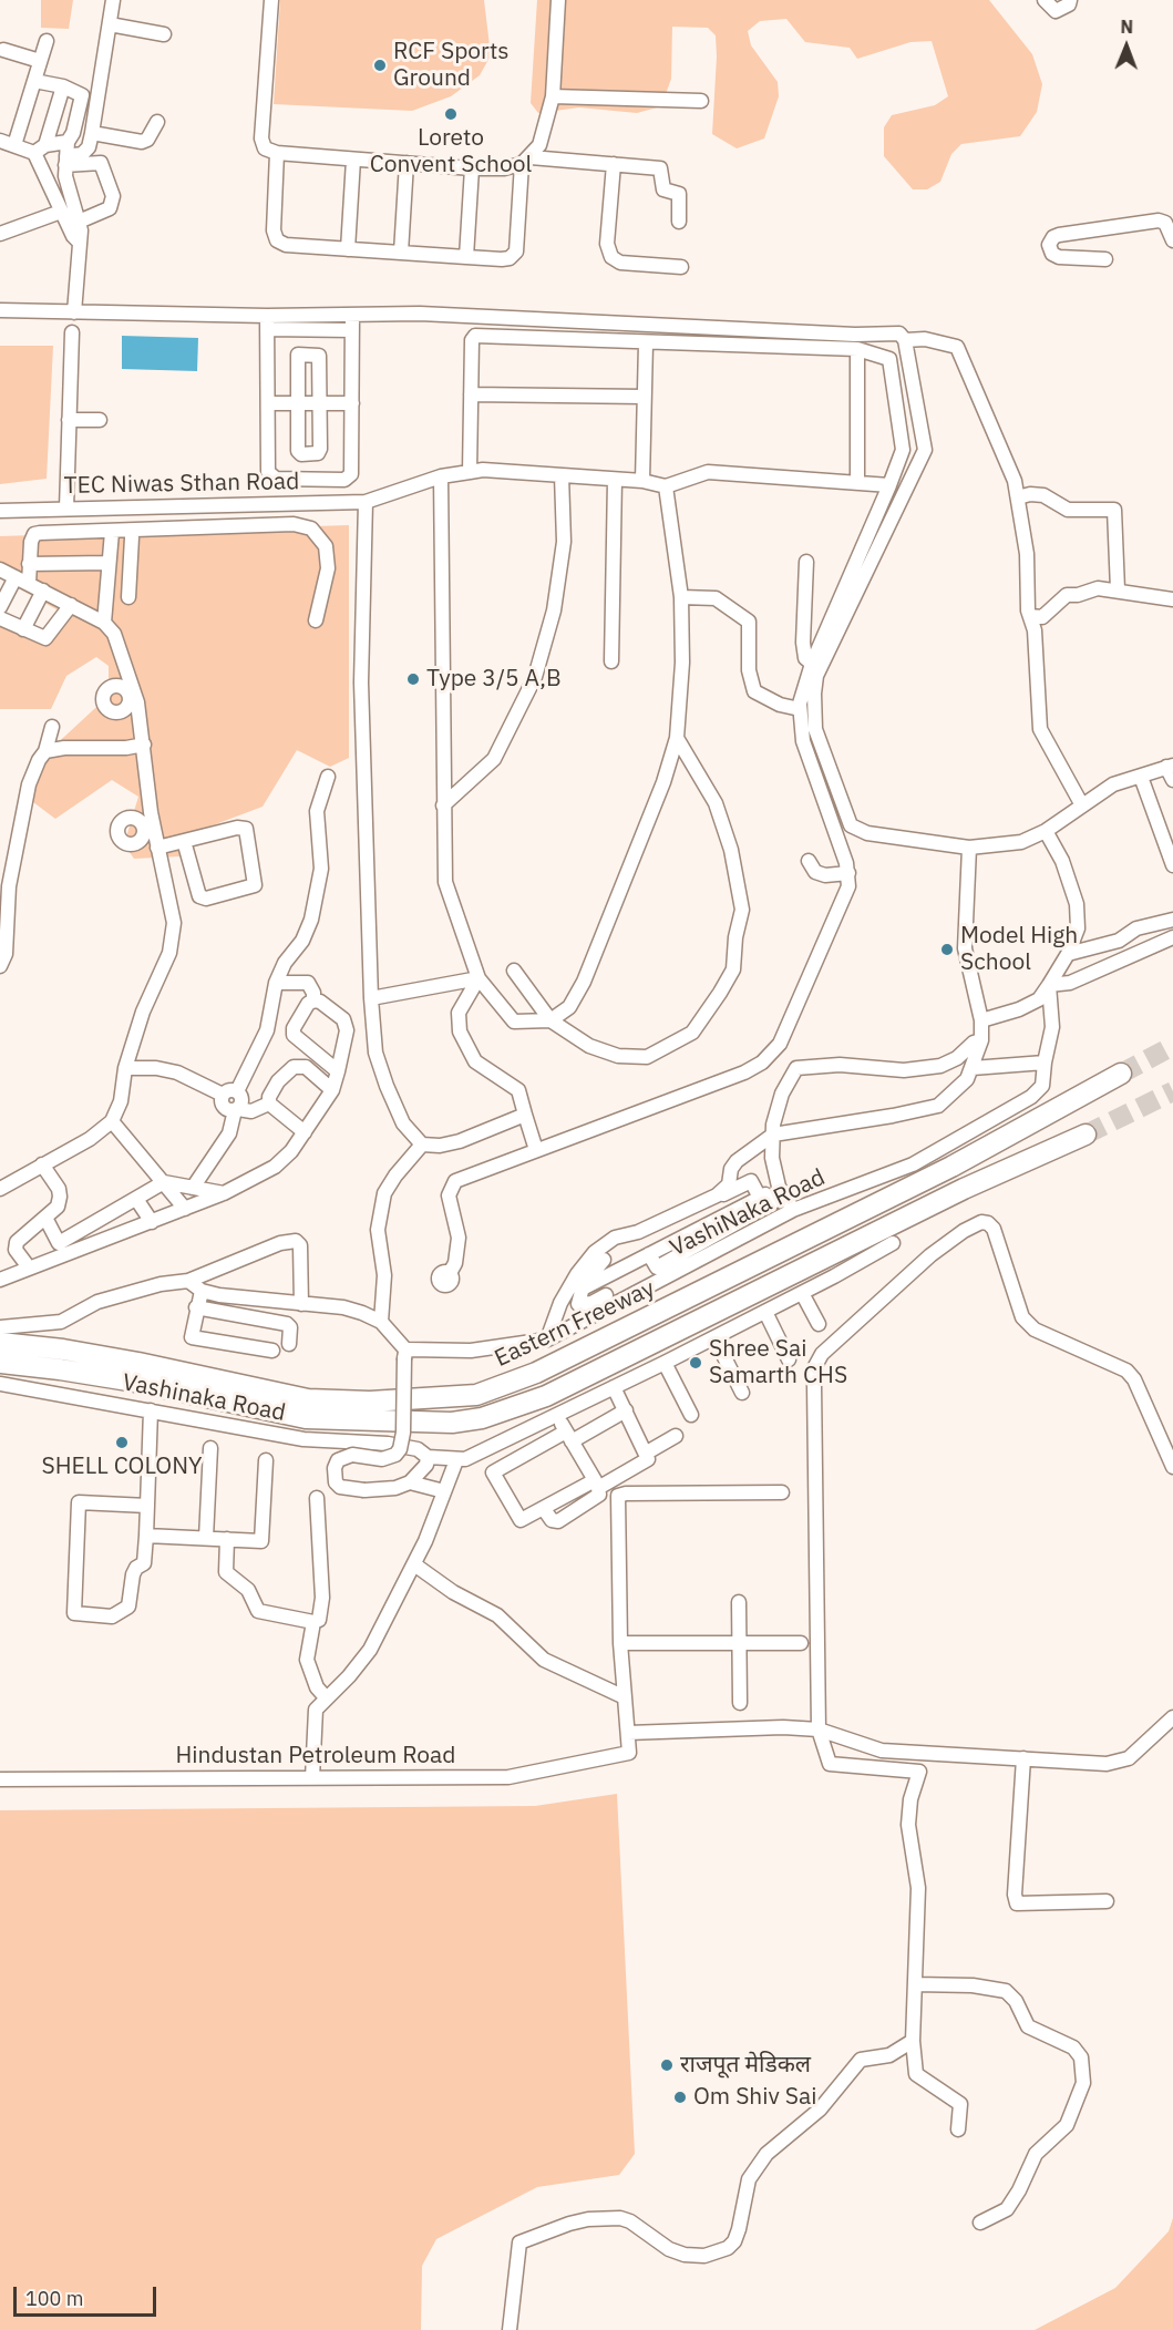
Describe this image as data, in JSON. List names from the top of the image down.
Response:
{
  "streets": {
    "highway": ["Eastern Freeway"],
    "street": [
      "TEC Niwas Sthan Road",
      "VashiNaka Road",
      "Vashinaka Road",
      "Hindustan Petroleum Road"
    ]
  },
  "places": [
    "RCF Sports Ground",
    "Loreto Convent School",
    "Type 3/5 A,B",
    "Model High School",
    "Shree Sai Samarth CHS",
    "SHELL COLONY",
    "राजपूत मेडिकल",
    "Om Shiv Sai"
  ],
  "scale_bar": "100 m",
  "north": "top"
}
